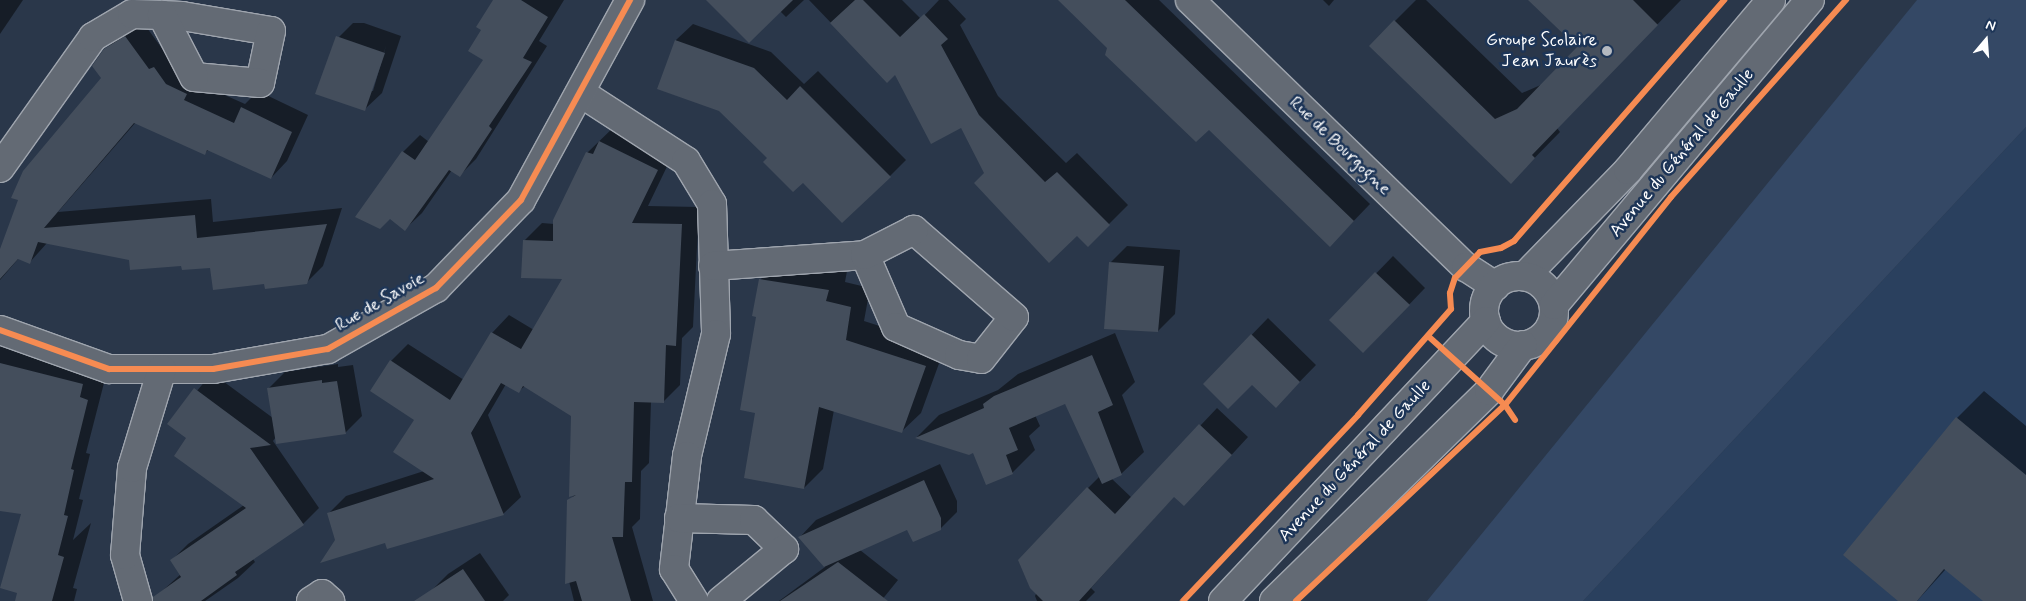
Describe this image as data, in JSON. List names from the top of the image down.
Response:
{
  "streets": {
    "street": ["Rue de Bourgogne", "Avenue du Général de Gaulle", "Rue de Savoie"]
  },
  "crossings": [
    ["Rue de Bourgogne", "Avenue du Général de Gaulle"]
  ],
  "places": ["Groupe Scolaire Jean Jaurès"],
  "north": "top"
}
